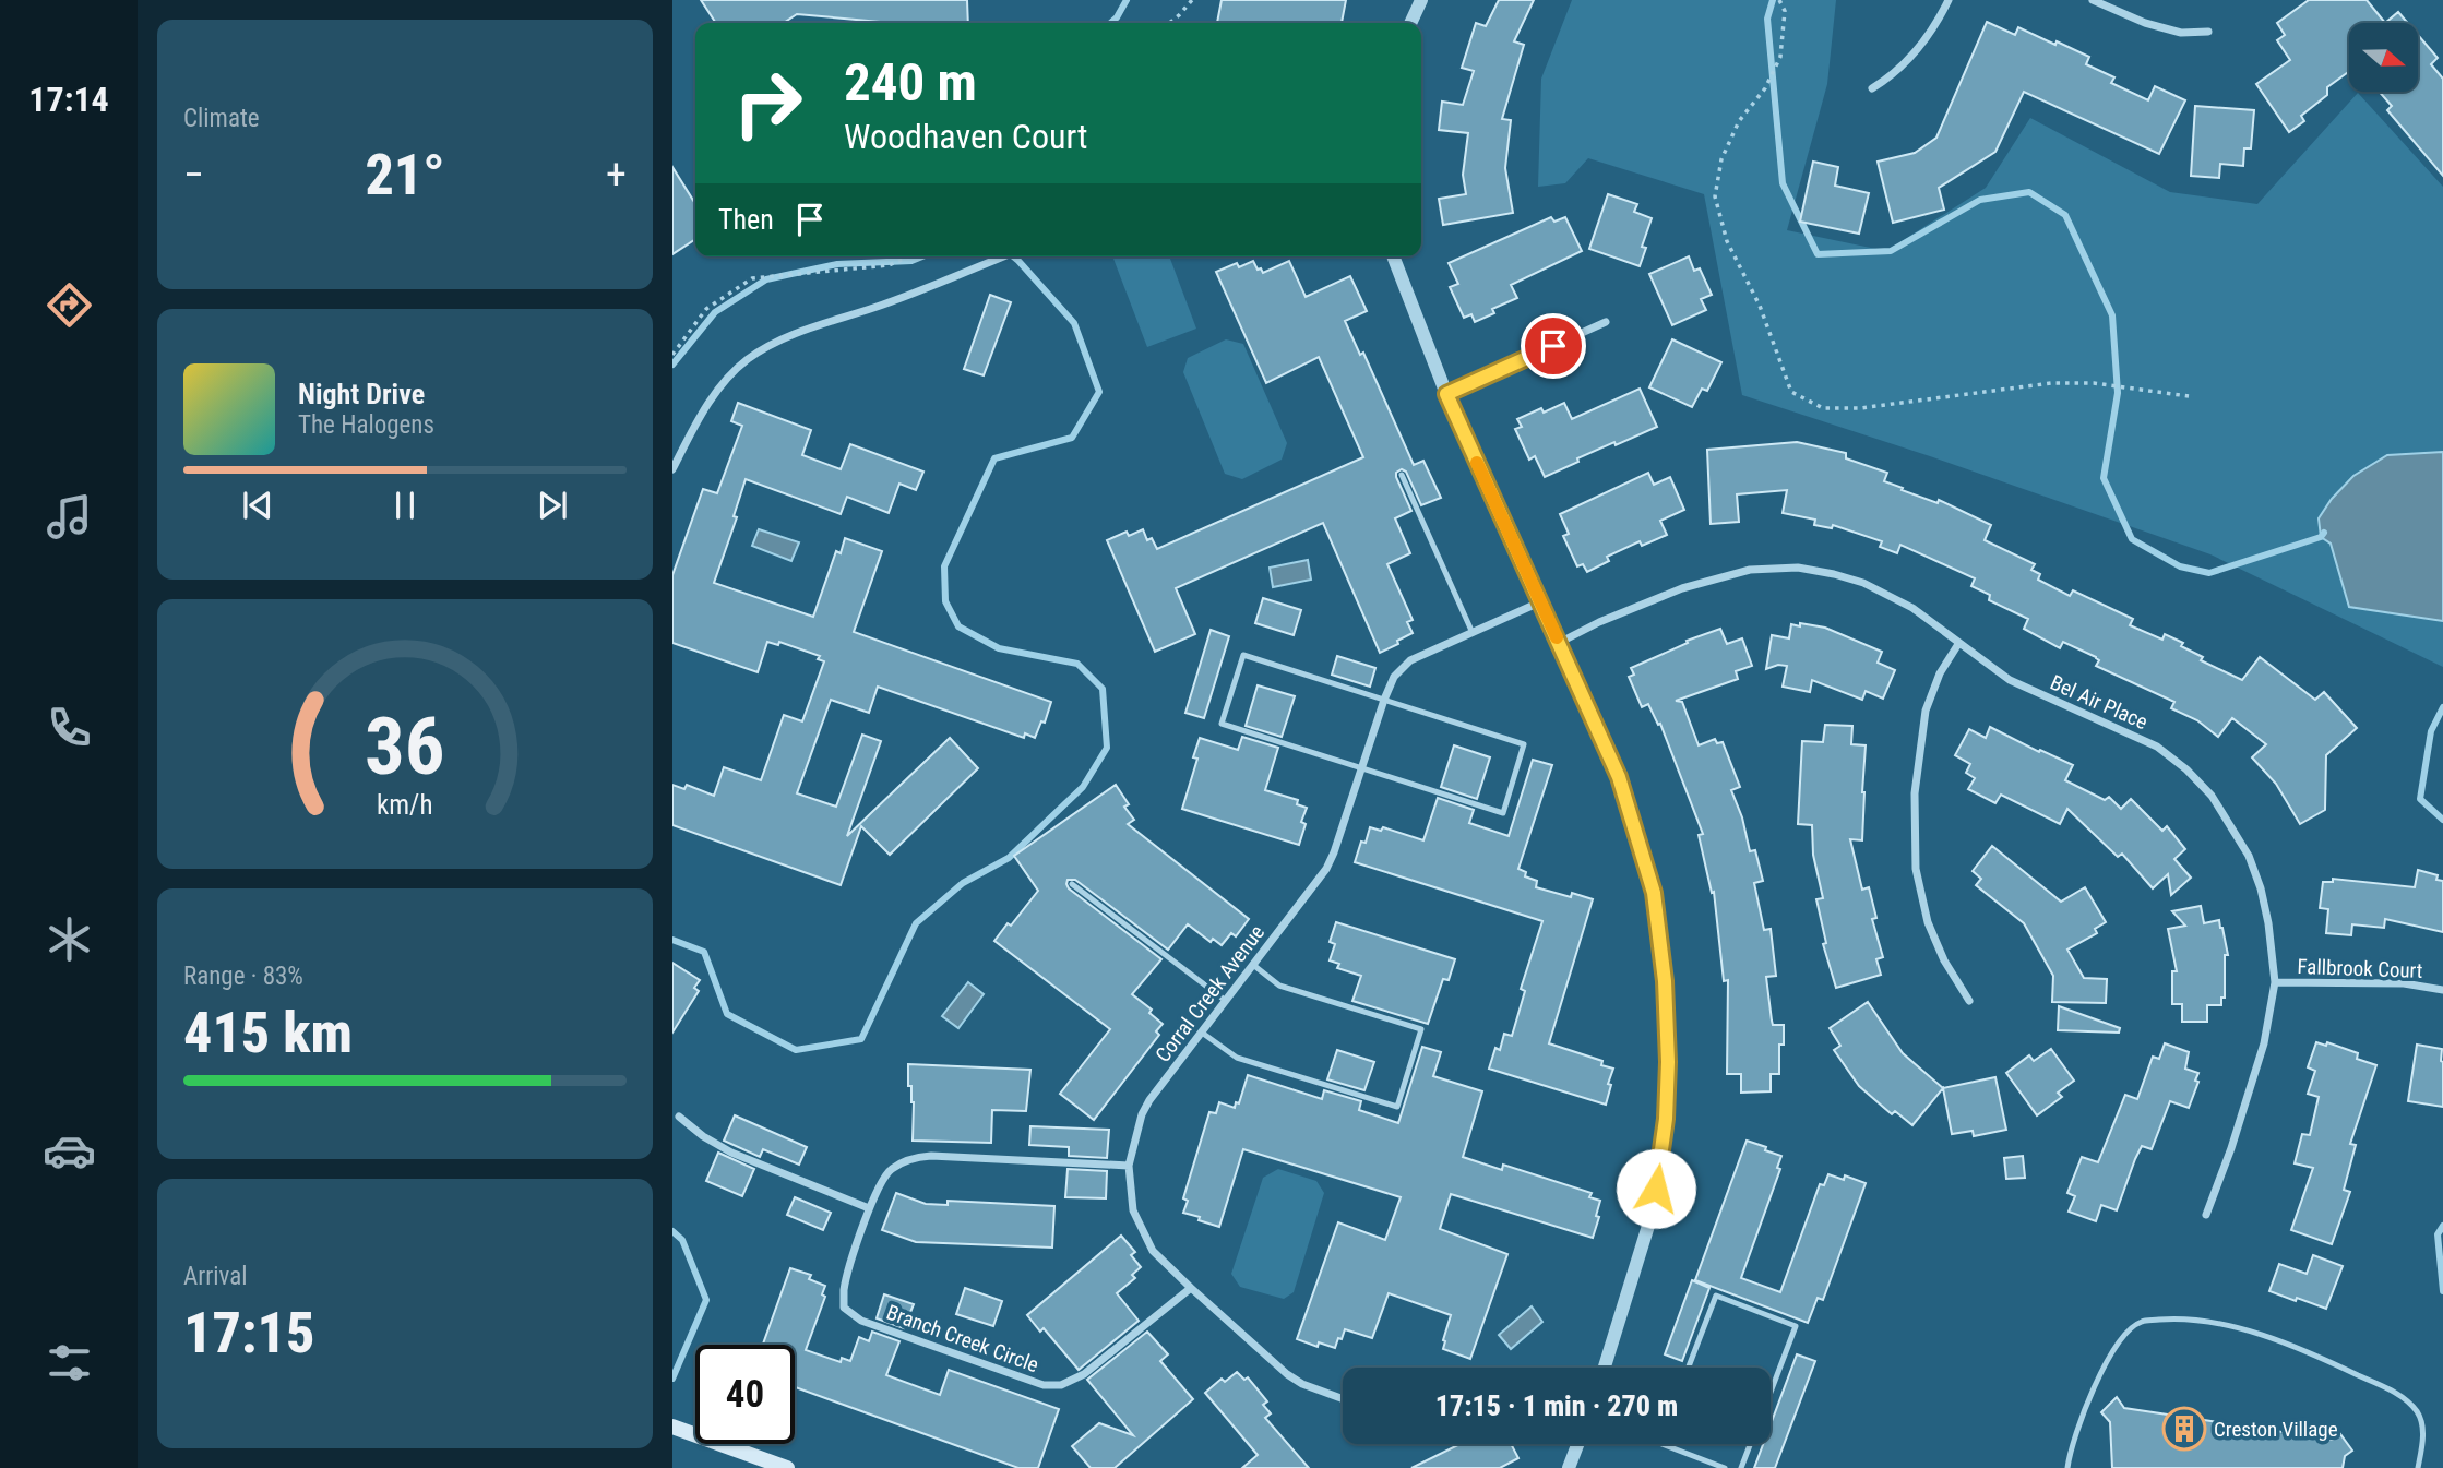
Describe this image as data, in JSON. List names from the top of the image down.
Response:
{
  "streets": {
    "street": [
      "Bel Air Place",
      "Fallbrook Court",
      "Corral Creek Avenue",
      "Branch Creek Circle"
    ]
  },
  "crossings": [
    ["Bel Air Place", "Fallbrook Court"],
    ["Corral Creek Avenue", "Branch Creek Circle"]
  ],
  "places": {
    "building": ["Creston Village"]
  },
  "north": "right",
  "page": {
    "tabs": "17:14",
    "tile": [
      "Climate",
      ["Range · 83%", "415 km"],
      ["Arrival", "17:15"]
    ],
    "turn": ["240 m", "Woodhaven Court"],
    "heat": ["−", "21°", "+"],
    "then": "Then",
    "song": ["Night Drive", "The Halogens"],
    "limit": "40",
    "trip": "17:15 · 1 min · 270 m",
    "gauge": ["36", "km/h"]
  }
}
